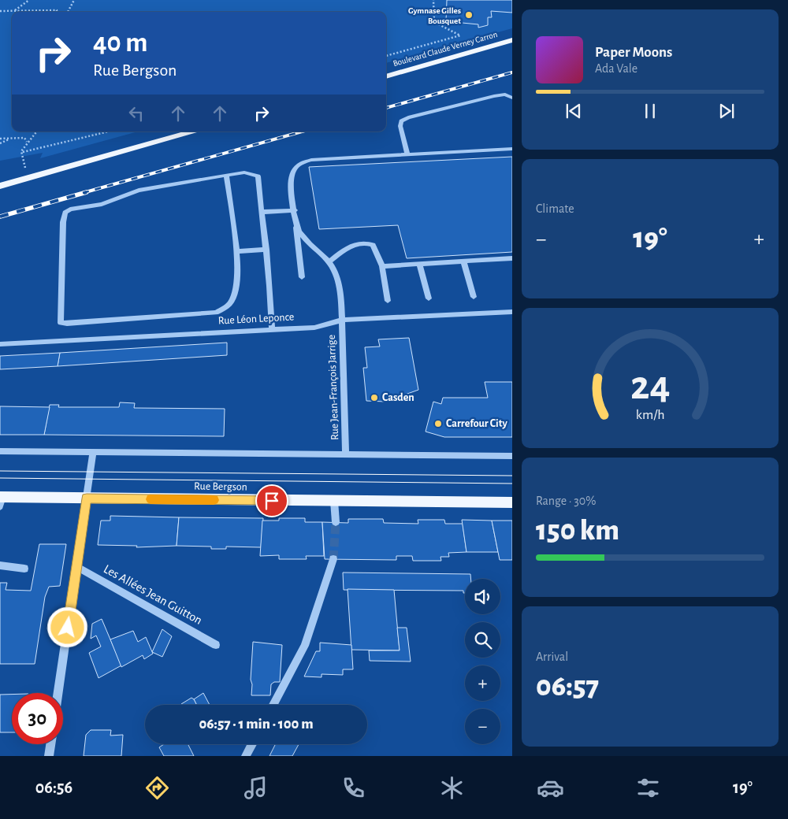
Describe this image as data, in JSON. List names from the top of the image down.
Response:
{
  "streets": {
    "main road": ["Boulevard Claude Verney Carron", "Rue Bergson"],
    "street": ["Rue Léon Leponce", "Rue Jean-François Jarrige", "Les Allées Jean Guitton"]
  },
  "crossings": [
    ["Rue Léon Leponce", "Rue Jean-François Jarrige"]
  ],
  "places": ["Gymnase Gilles Bousquet", "Casden", "Carrefour City"],
  "page": {
    "turn": ["40 m", "Rue Bergson"],
    "song": ["Paper Moons", "Ada Vale"],
    "tile": [
      "Climate",
      ["Range · 30%", "150 km"],
      ["Arrival", "06:57"]
    ],
    "heat": ["−", "19°", "+"],
    "map_buttons": ["+", "−"],
    "limit": "30",
    "trip": "06:57 · 1 min · 100 m",
    "tabs": ["06:56", "19°"],
    "gauge": ["24", "km/h"]
  }
}
